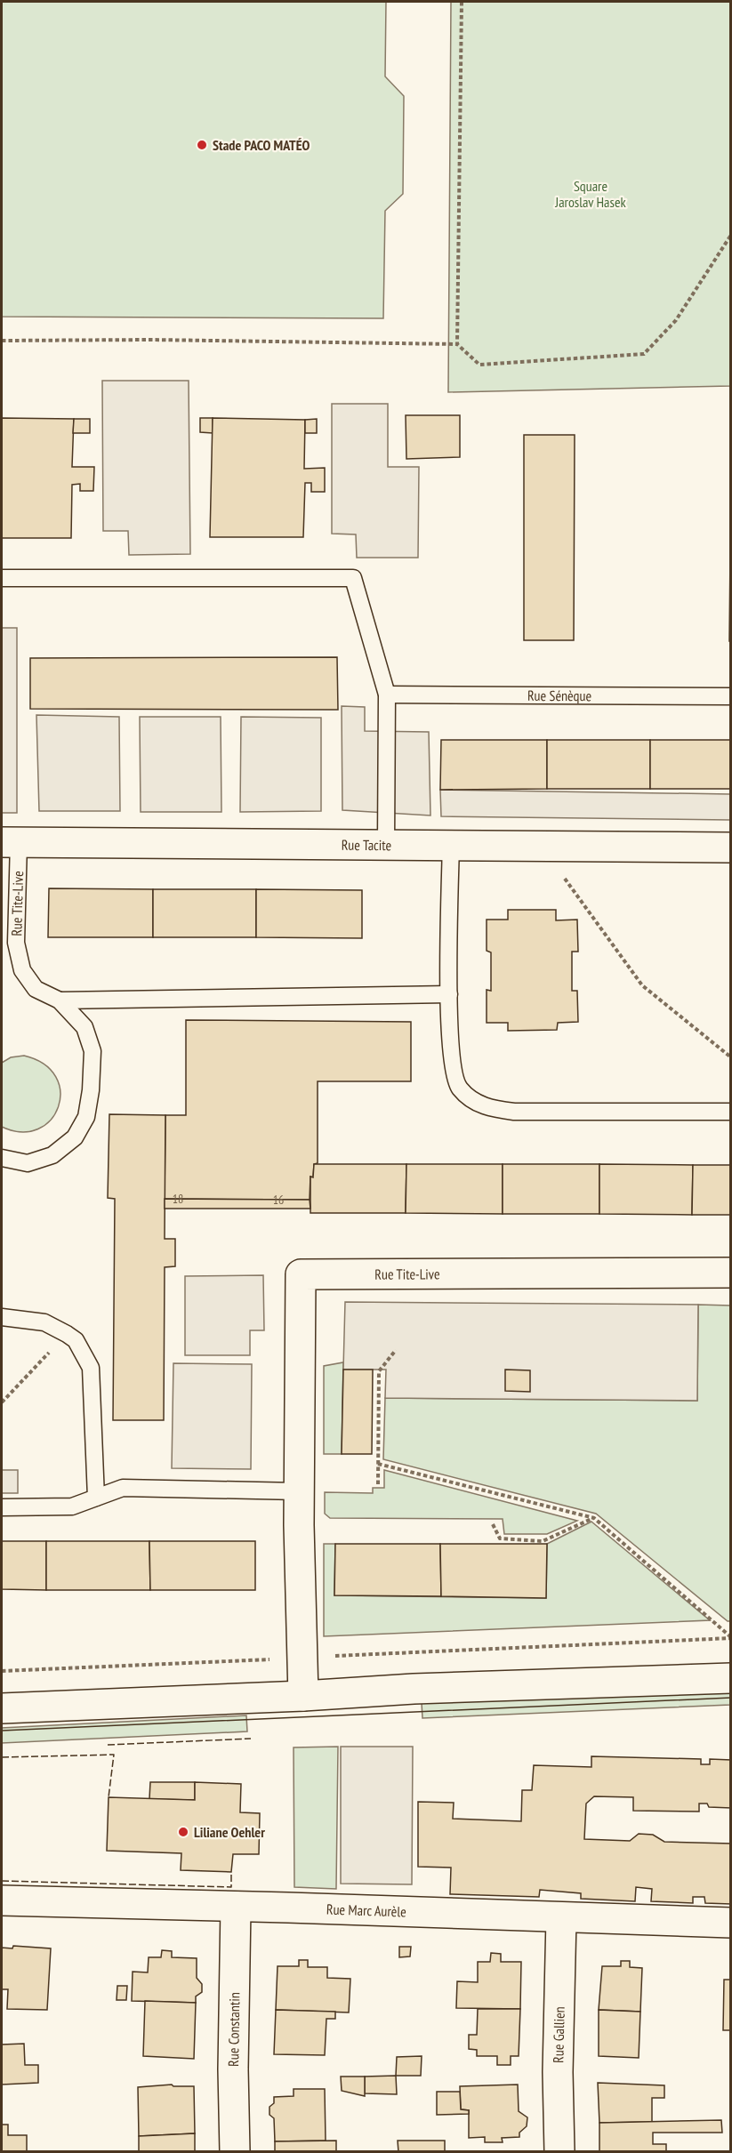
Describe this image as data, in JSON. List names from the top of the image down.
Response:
{
  "streets": {
    "street": [
      "Rue Tacite",
      "Rue Tite-Live",
      "Rue Marc Aurèle",
      "Rue Constantin",
      "Rue Gallien"
    ],
    "lane": ["Rue Sénèque"]
  },
  "crossings": [
    ["Rue Tacite", "Rue Tite-Live"],
    ["Rue Marc Aurèle", "Rue Constantin"],
    ["Rue Marc Aurèle", "Rue Gallien"]
  ],
  "parks": ["Square Jaroslav Hasek"],
  "places": ["Stade PACO MATÉO", "Liliane Oehler"],
  "house_numbers": ["18", "16"]
}
